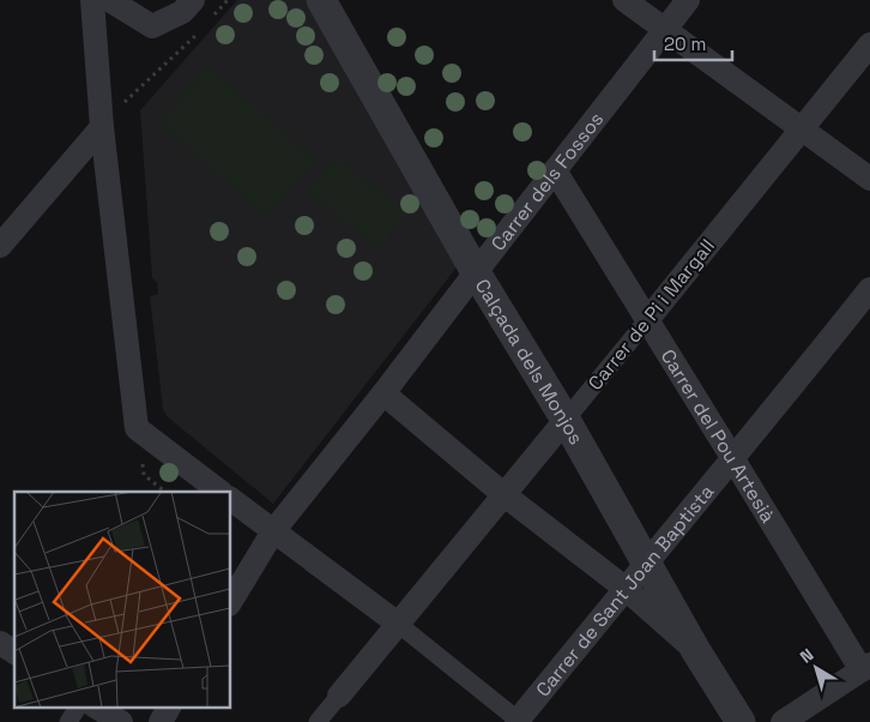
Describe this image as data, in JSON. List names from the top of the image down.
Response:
{
  "streets": {
    "street": [
      "Carrer dels Fossos",
      "Carrer de Pi i Margall",
      "Calçada dels Monjos",
      "Carrer del Pou Artesià",
      "Carrer de Sant Joan Baptista"
    ]
  },
  "crossings": [
    ["Carrer dels Fossos", "Calçada dels Monjos"],
    ["Carrer dels Fossos", "Carrer del Pou Artesià"],
    ["Carrer de Pi i Margall", "Calçada dels Monjos"],
    ["Carrer de Pi i Margall", "Carrer del Pou Artesià"],
    ["Calçada dels Monjos", "Carrer de Sant Joan Baptista"],
    ["Carrer del Pou Artesià", "Carrer de Sant Joan Baptista"]
  ],
  "scale_bar": "20 m",
  "north": "top left"
}
